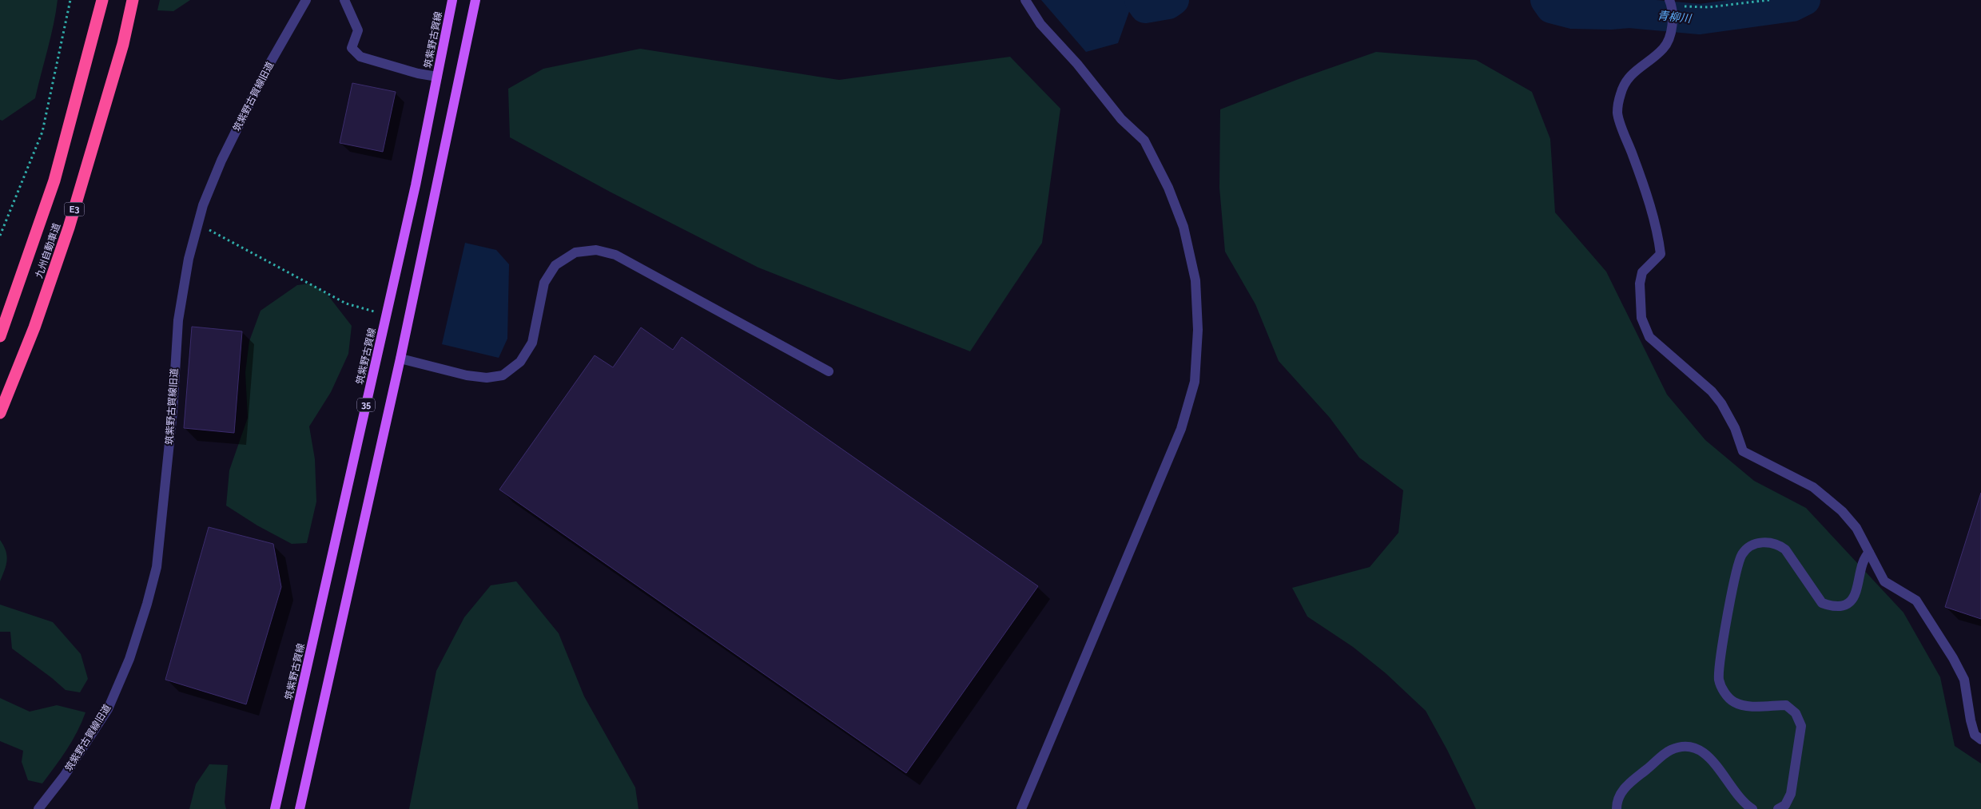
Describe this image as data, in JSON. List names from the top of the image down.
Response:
{
  "streets": {
    "highway": ["E3", "九州自動車道"],
    "main road": ["筑紫野古賀線", "35"],
    "street": ["筑紫野古賀線旧道"]
  },
  "water": ["青柳川"]
}
